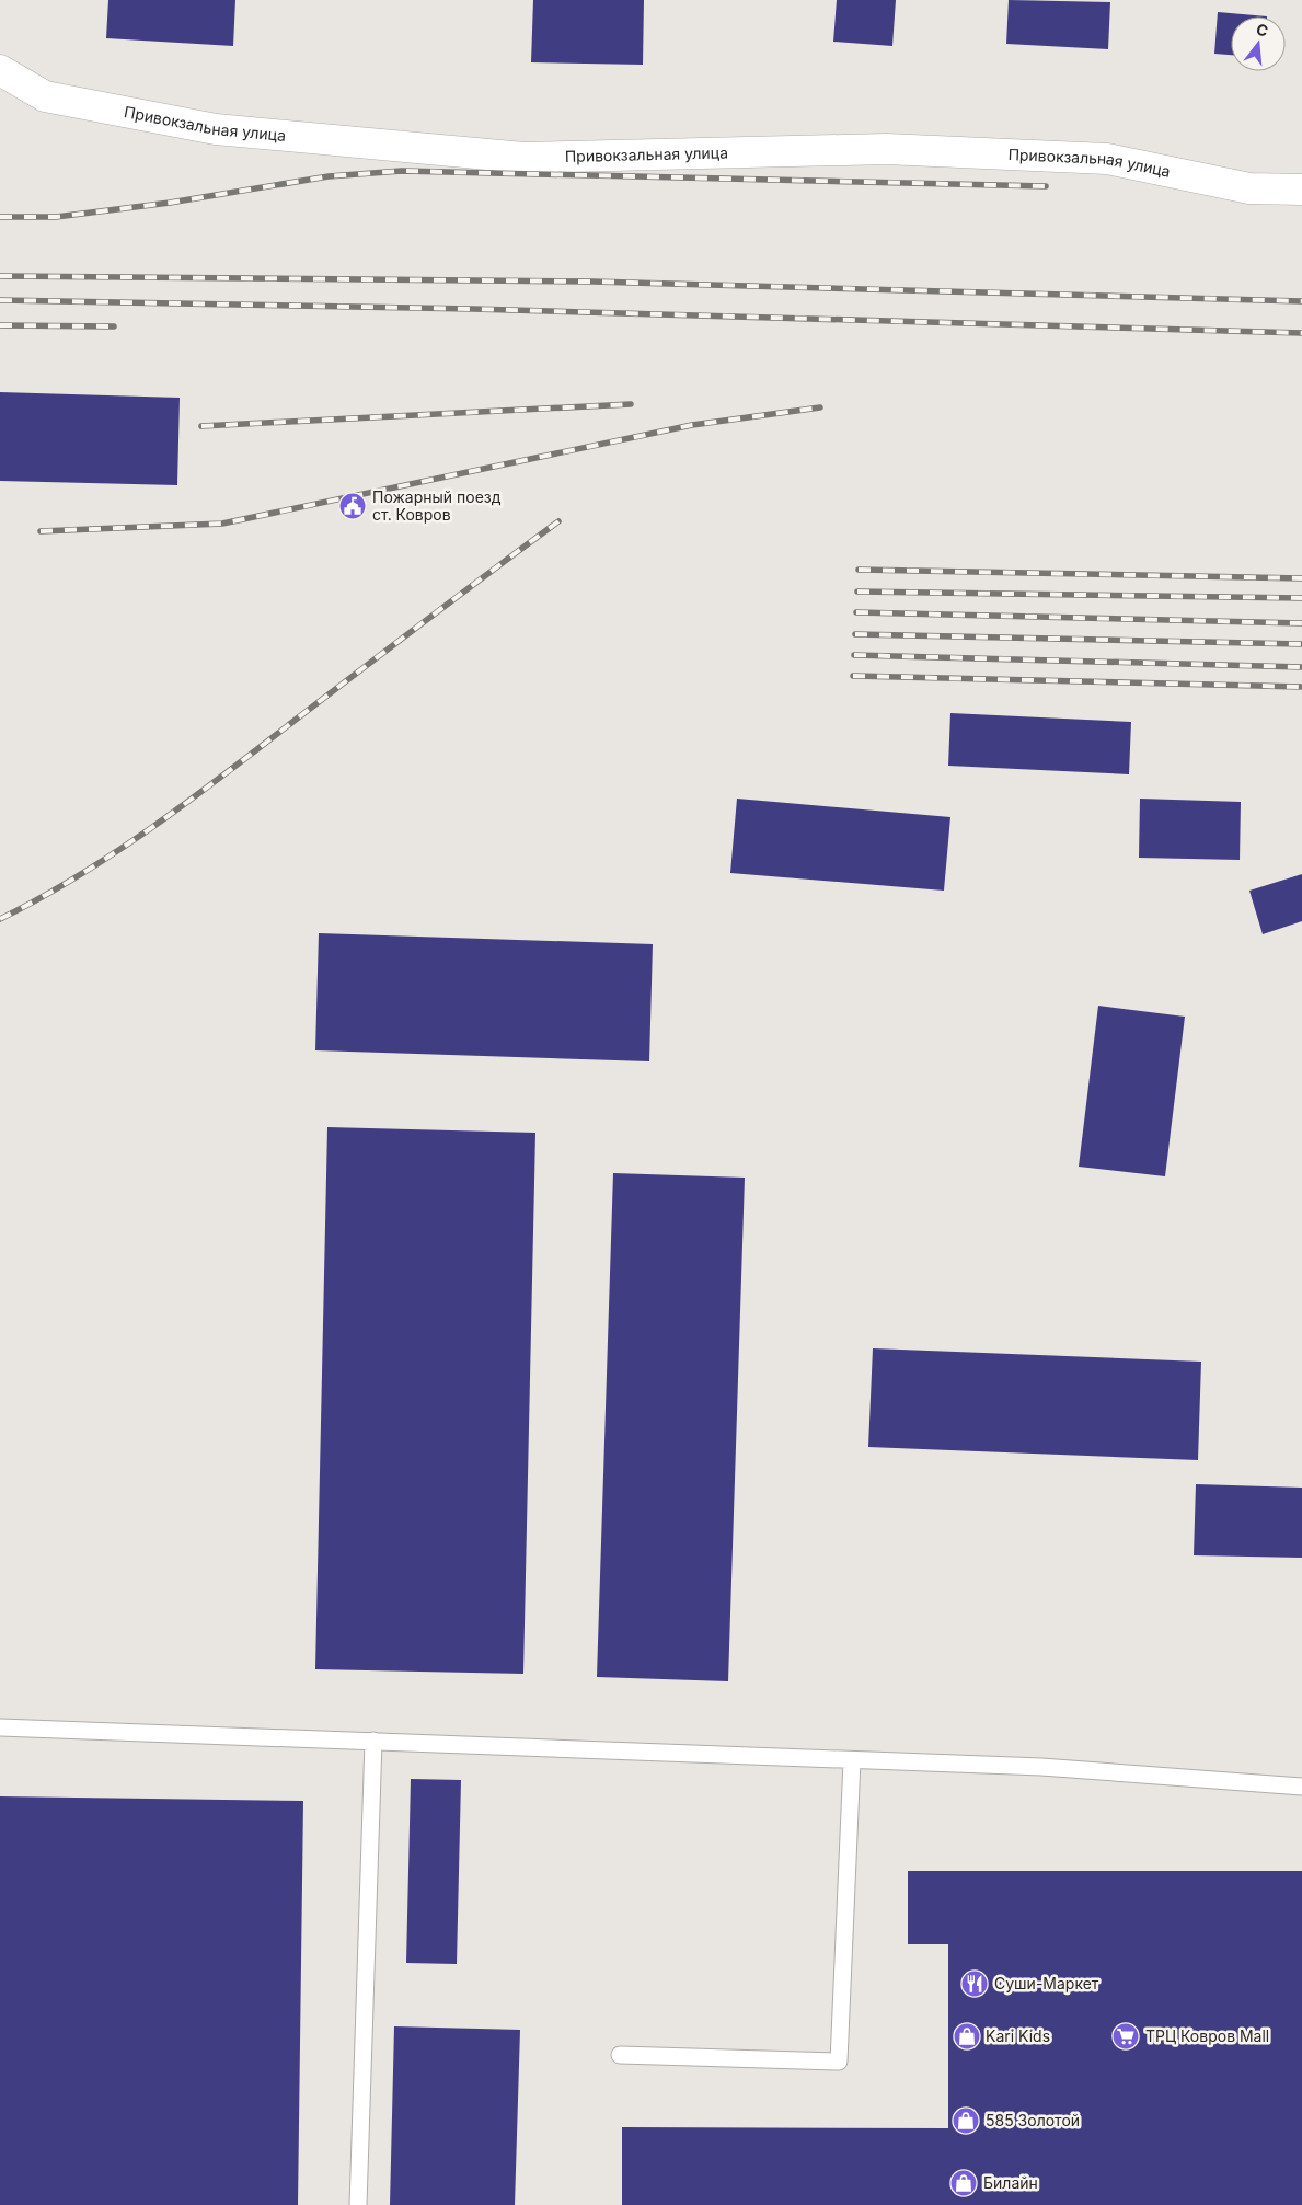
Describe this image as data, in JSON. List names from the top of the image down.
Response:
{
  "streets": {
    "street": ["Привокзальная улица"]
  },
  "places": {
    "public building": ["Пожарный поезд ст. Ковров"],
    "restaurant": ["Суши-Маркет"],
    "shop": ["Kari Kids", "585 Золотой", "Билайн"],
    "supermarket": ["ТРЦ Ковров Mall"]
  },
  "north": "top"
}
